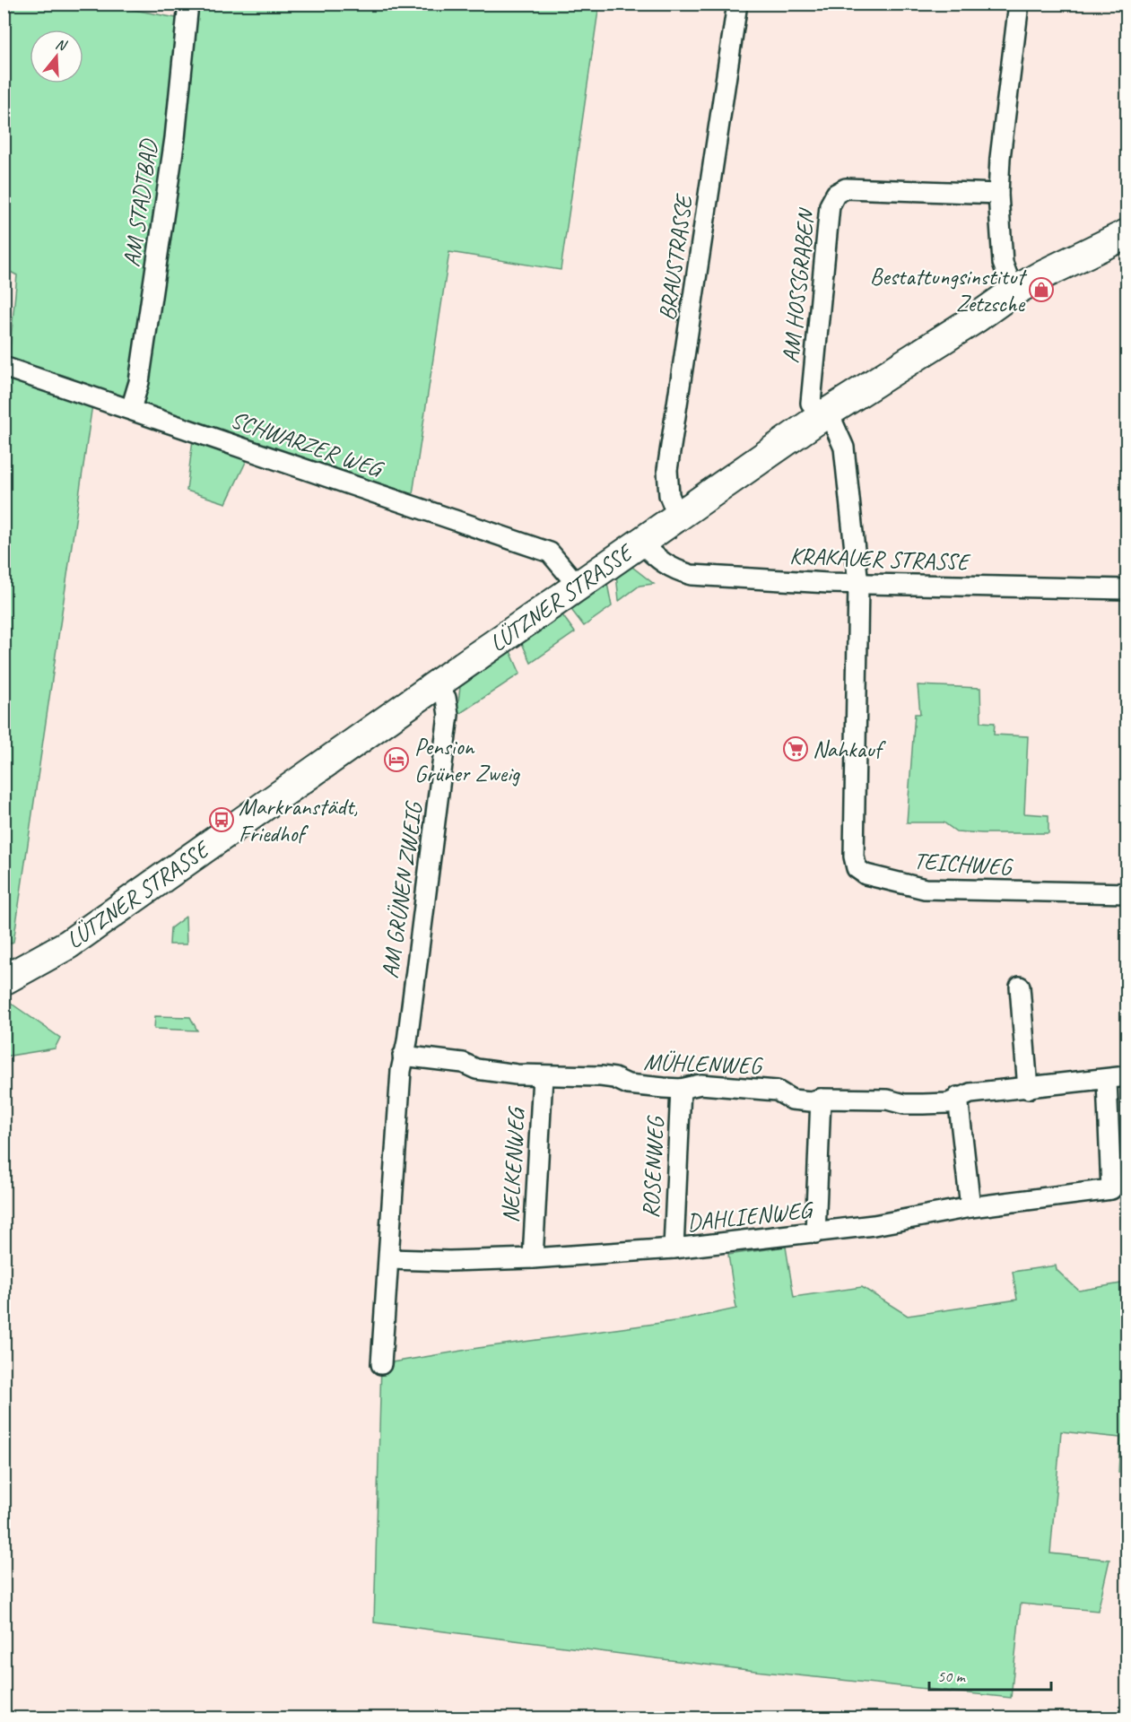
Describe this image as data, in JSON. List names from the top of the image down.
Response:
{
  "streets": {
    "main road": ["LÜTZNER STRASSE"],
    "street": [
      "AM STADTBAD",
      "BRAUSTRASSE",
      "AM HOSSGRABEN",
      "SCHWARZER WEG",
      "KRAKAUER STRASSE",
      "TEICHWEG",
      "AM GRÜNEN ZWEIG",
      "MÜHLENWEG",
      "NELKENWEG",
      "ROSENWEG",
      "DAHLIENWEG"
    ]
  },
  "crossings": [
    ["AM STADTBAD", "SCHWARZER WEG"],
    ["BRAUSTRASSE", "LÜTZNER STRASSE"],
    ["AM HOSSGRABEN", "LÜTZNER STRASSE"],
    ["SCHWARZER WEG", "LÜTZNER STRASSE"],
    ["KRAKAUER STRASSE", "LÜTZNER STRASSE"],
    ["KRAKAUER STRASSE", "TEICHWEG"],
    ["LÜTZNER STRASSE", "AM GRÜNEN ZWEIG"],
    ["AM GRÜNEN ZWEIG", "MÜHLENWEG"],
    ["MÜHLENWEG", "NELKENWEG"],
    ["MÜHLENWEG", "ROSENWEG"],
    ["MÜHLENWEG", "DAHLIENWEG"],
    ["NELKENWEG", "DAHLIENWEG"],
    ["ROSENWEG", "DAHLIENWEG"]
  ],
  "places": {
    "shop": ["Bestattungsinstitut Zetzsche"],
    "supermarket": ["Nahkauf"],
    "hotel": ["Pension Grüner Zweig"],
    "bus stop": ["Markranstädt, Friedhof"]
  },
  "scale_bar": "50 m",
  "north": "top"
}
